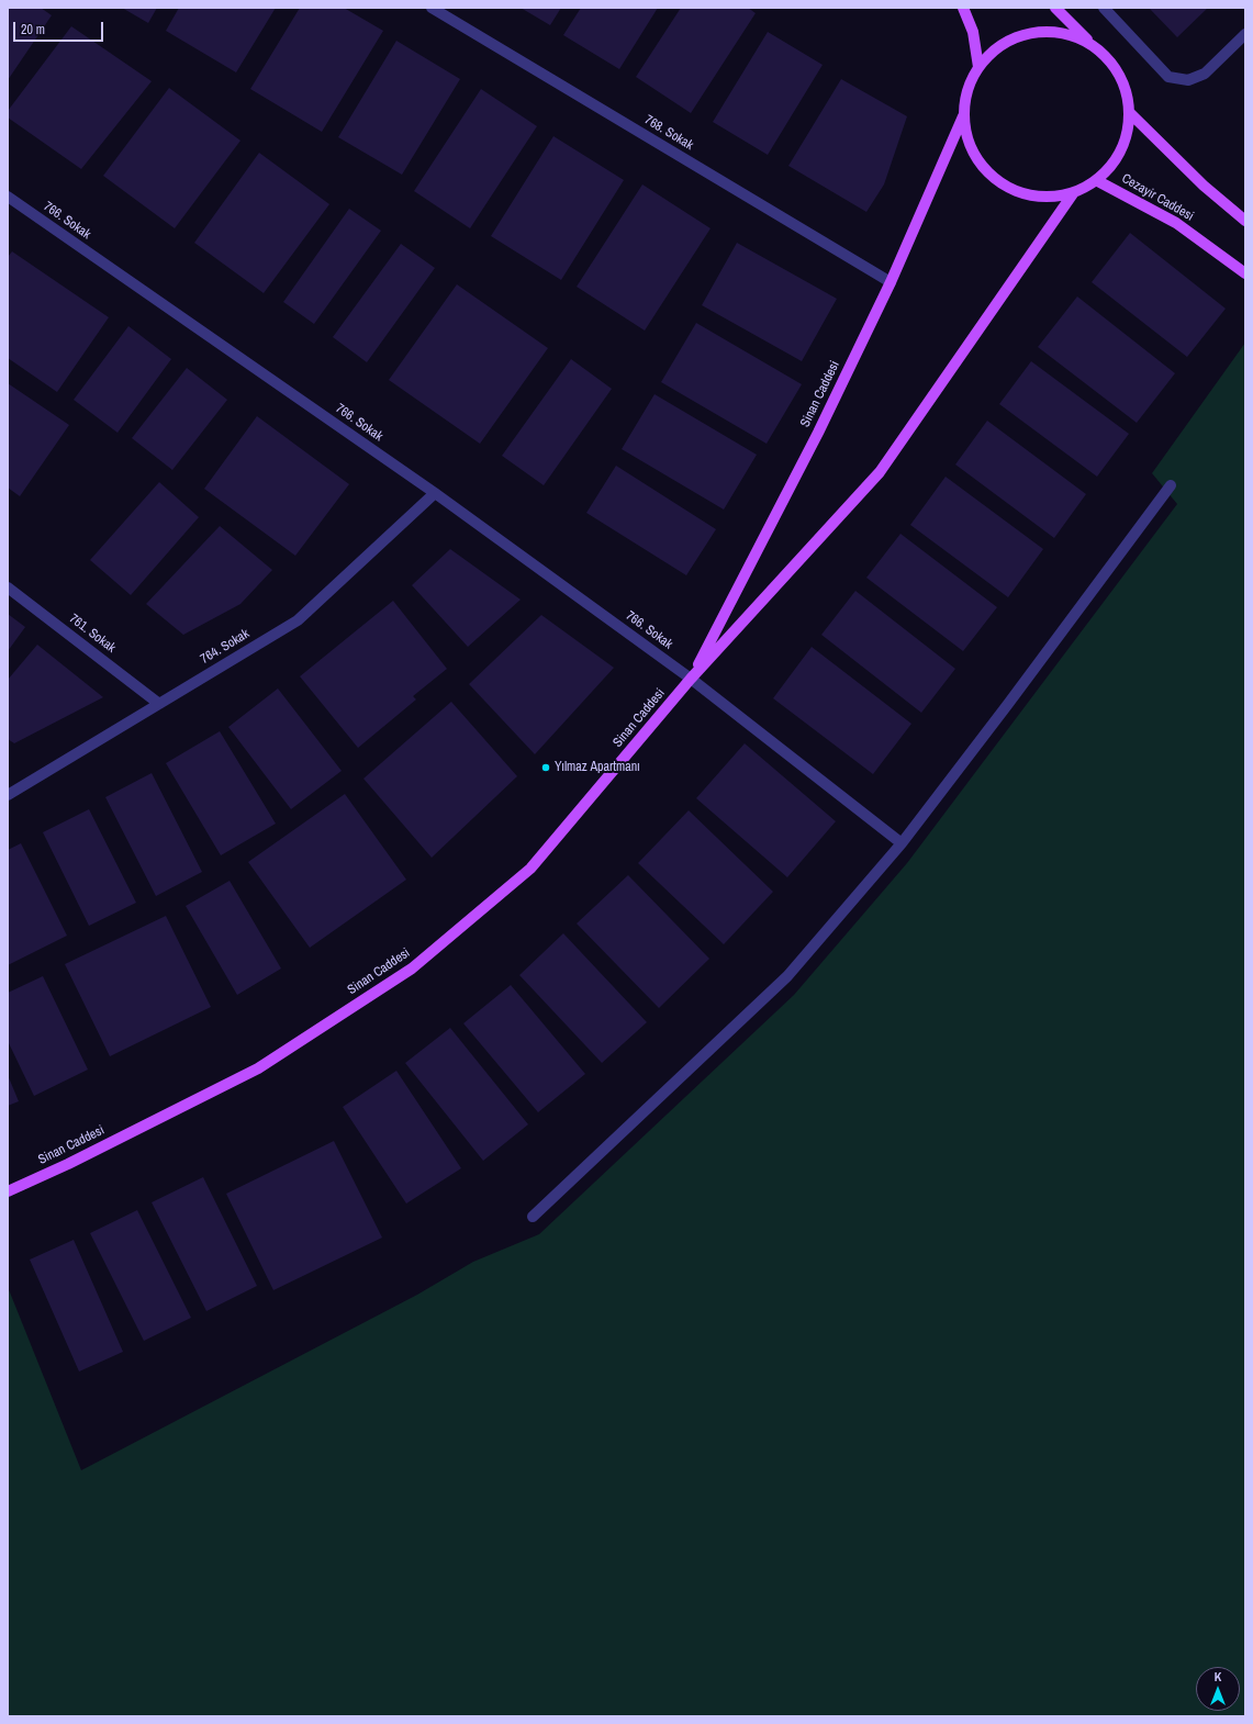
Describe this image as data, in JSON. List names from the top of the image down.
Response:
{
  "streets": {
    "main road": ["Cezayir Caddesi", "Sinan Caddesi"],
    "street": [
      "768. Sokak",
      "766. Sokak",
      "761. Sokak",
      "764. Sokak"
    ]
  },
  "crossings": [
    ["768. Sokak", "Sinan Caddesi"],
    ["766. Sokak", "Sinan Caddesi"],
    ["766. Sokak", "764. Sokak"],
    ["761. Sokak", "764. Sokak"]
  ],
  "places": ["Yılmaz Apartmanı"],
  "scale_bar": "20 m",
  "north": "top"
}
